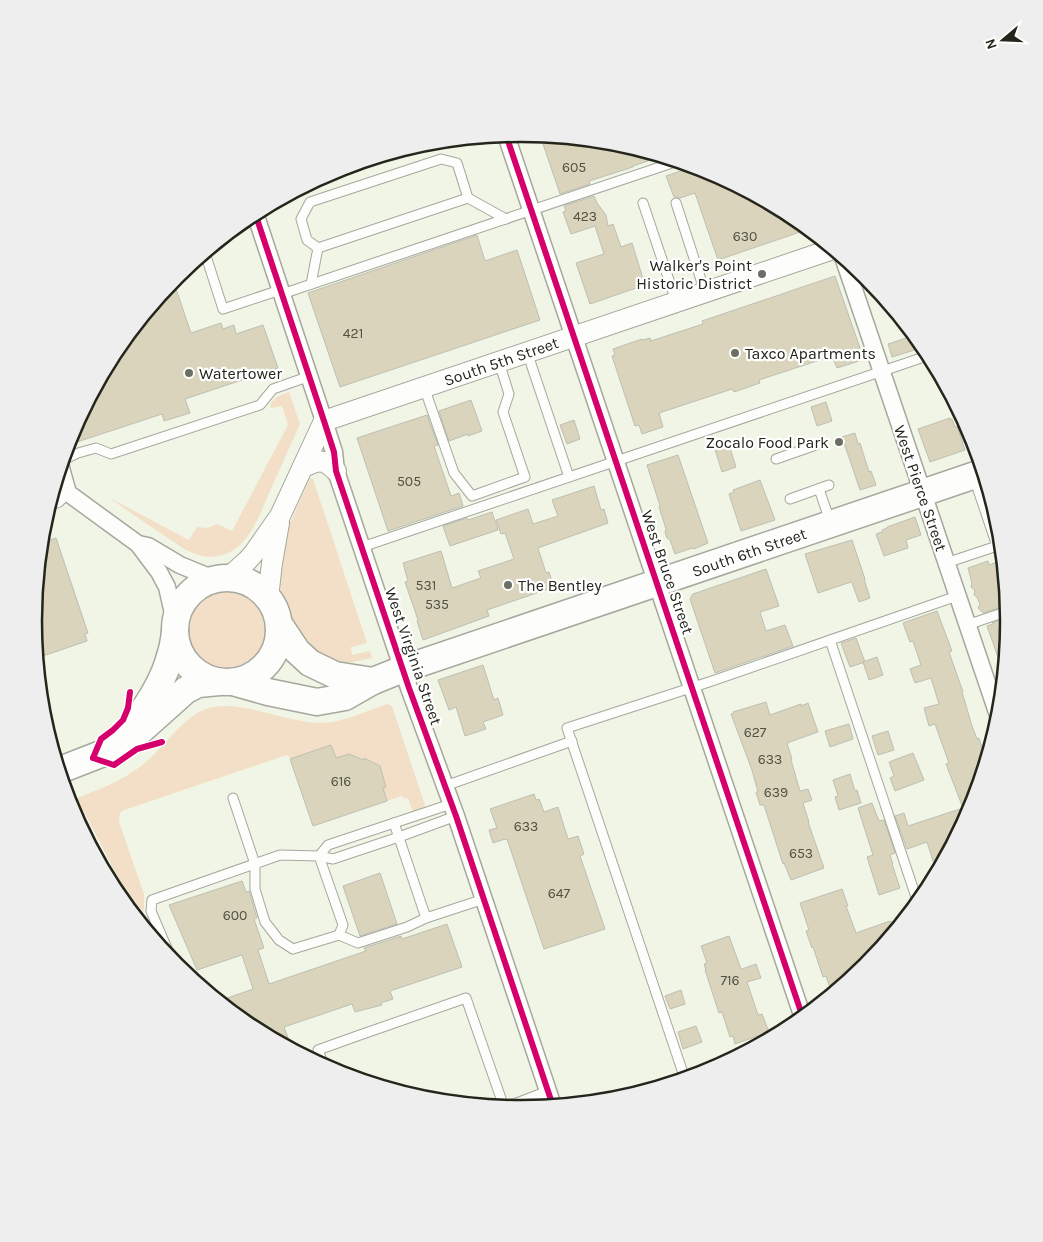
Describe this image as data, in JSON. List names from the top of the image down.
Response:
{
  "streets": {
    "main road": ["South 6th Street"],
    "street": [
      "South 5th Street",
      "West Pierce Street",
      "West Bruce Street",
      "West Virginia Street"
    ]
  },
  "crossings": [
    ["South 5th Street", "West Bruce Street"],
    ["South 5th Street", "West Virginia Street"],
    ["West Pierce Street", "South 6th Street"],
    ["South 6th Street", "West Bruce Street"],
    ["South 6th Street", "West Virginia Street"]
  ],
  "places": [
    "Walker's Point Historic District",
    "Taxco Apartments",
    "Watertower",
    "Zocalo Food Park",
    "The Bentley"
  ],
  "house_numbers": [
    "605",
    "423",
    "630",
    "421",
    "505",
    "531",
    "535",
    "627",
    "633",
    "616",
    "639",
    "633",
    "653",
    "647",
    "600",
    "716"
  ],
  "north": "left"
}
